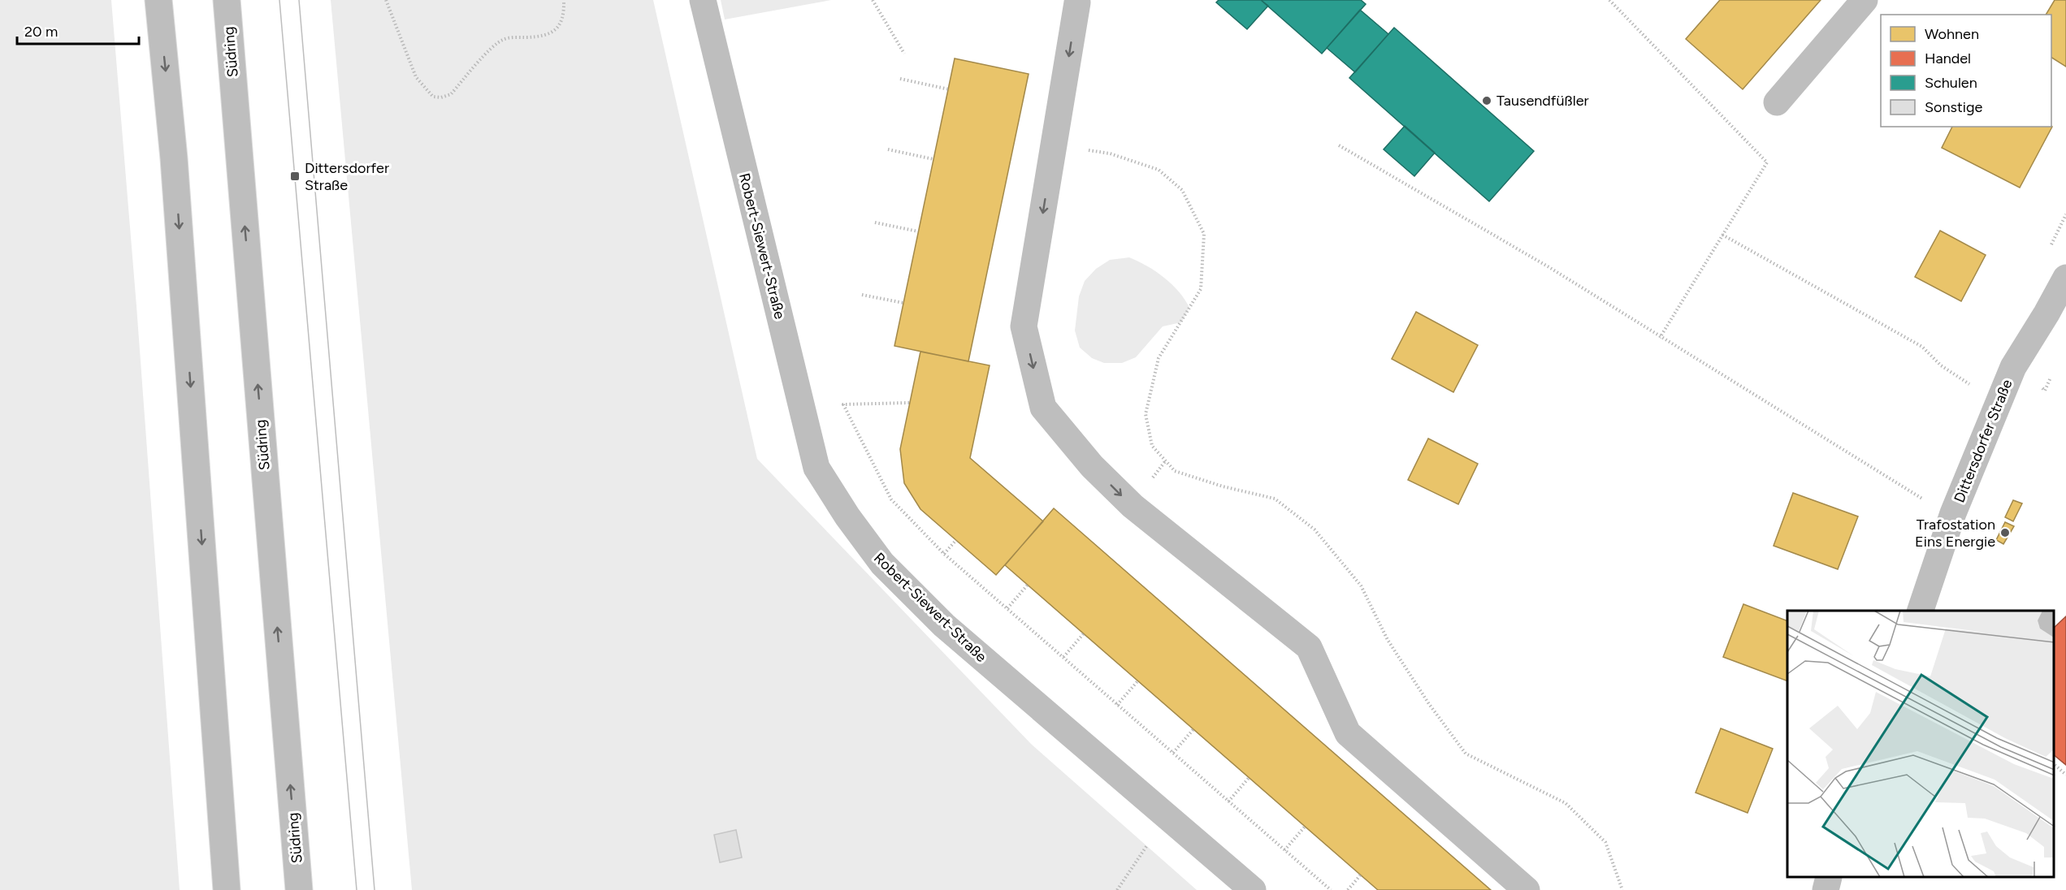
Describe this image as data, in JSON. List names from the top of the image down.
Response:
{
  "streets": {
    "main road": ["Südring", "Robert-Siewert-Straße", "Dittersdorfer Straße"]
  },
  "places": {
    "other": ["Tausendfüßler", "Trafostation Eins Energie"],
    "transit": ["Dittersdorfer Straße"]
  },
  "legend": [
    "Wohnen",
    "Handel",
    "Schulen",
    "Sonstige"
  ],
  "scale_bar": "20 m"
}
